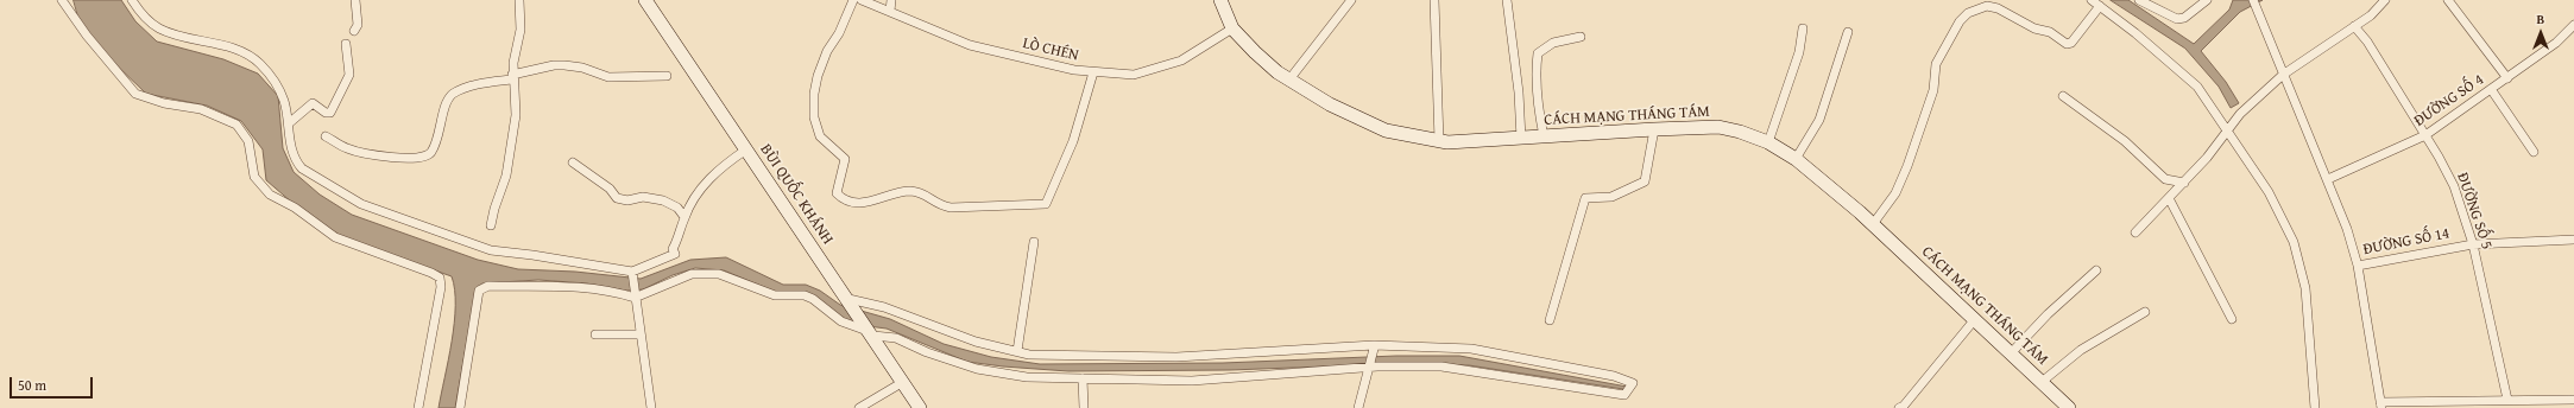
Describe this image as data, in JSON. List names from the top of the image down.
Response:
{
  "streets": {
    "main road": ["CÁCH MẠNG THÁNG TÁM", "BÙI QUỐC KHÁNH"],
    "street": [
      "LÒ CHÉN",
      "ĐƯỜNG SỐ 4",
      "ĐƯỜNG SỐ 5",
      "ĐƯỜNG SỐ 14"
    ]
  },
  "crossings": [
    ["LÒ CHÉN", "CÁCH MẠNG THÁNG TÁM"],
    ["ĐƯỜNG SỐ 4", "ĐƯỜNG SỐ 5"],
    ["ĐƯỜNG SỐ 5", "ĐƯỜNG SỐ 14"]
  ],
  "scale_bar": "50 m",
  "north": "top"
}
